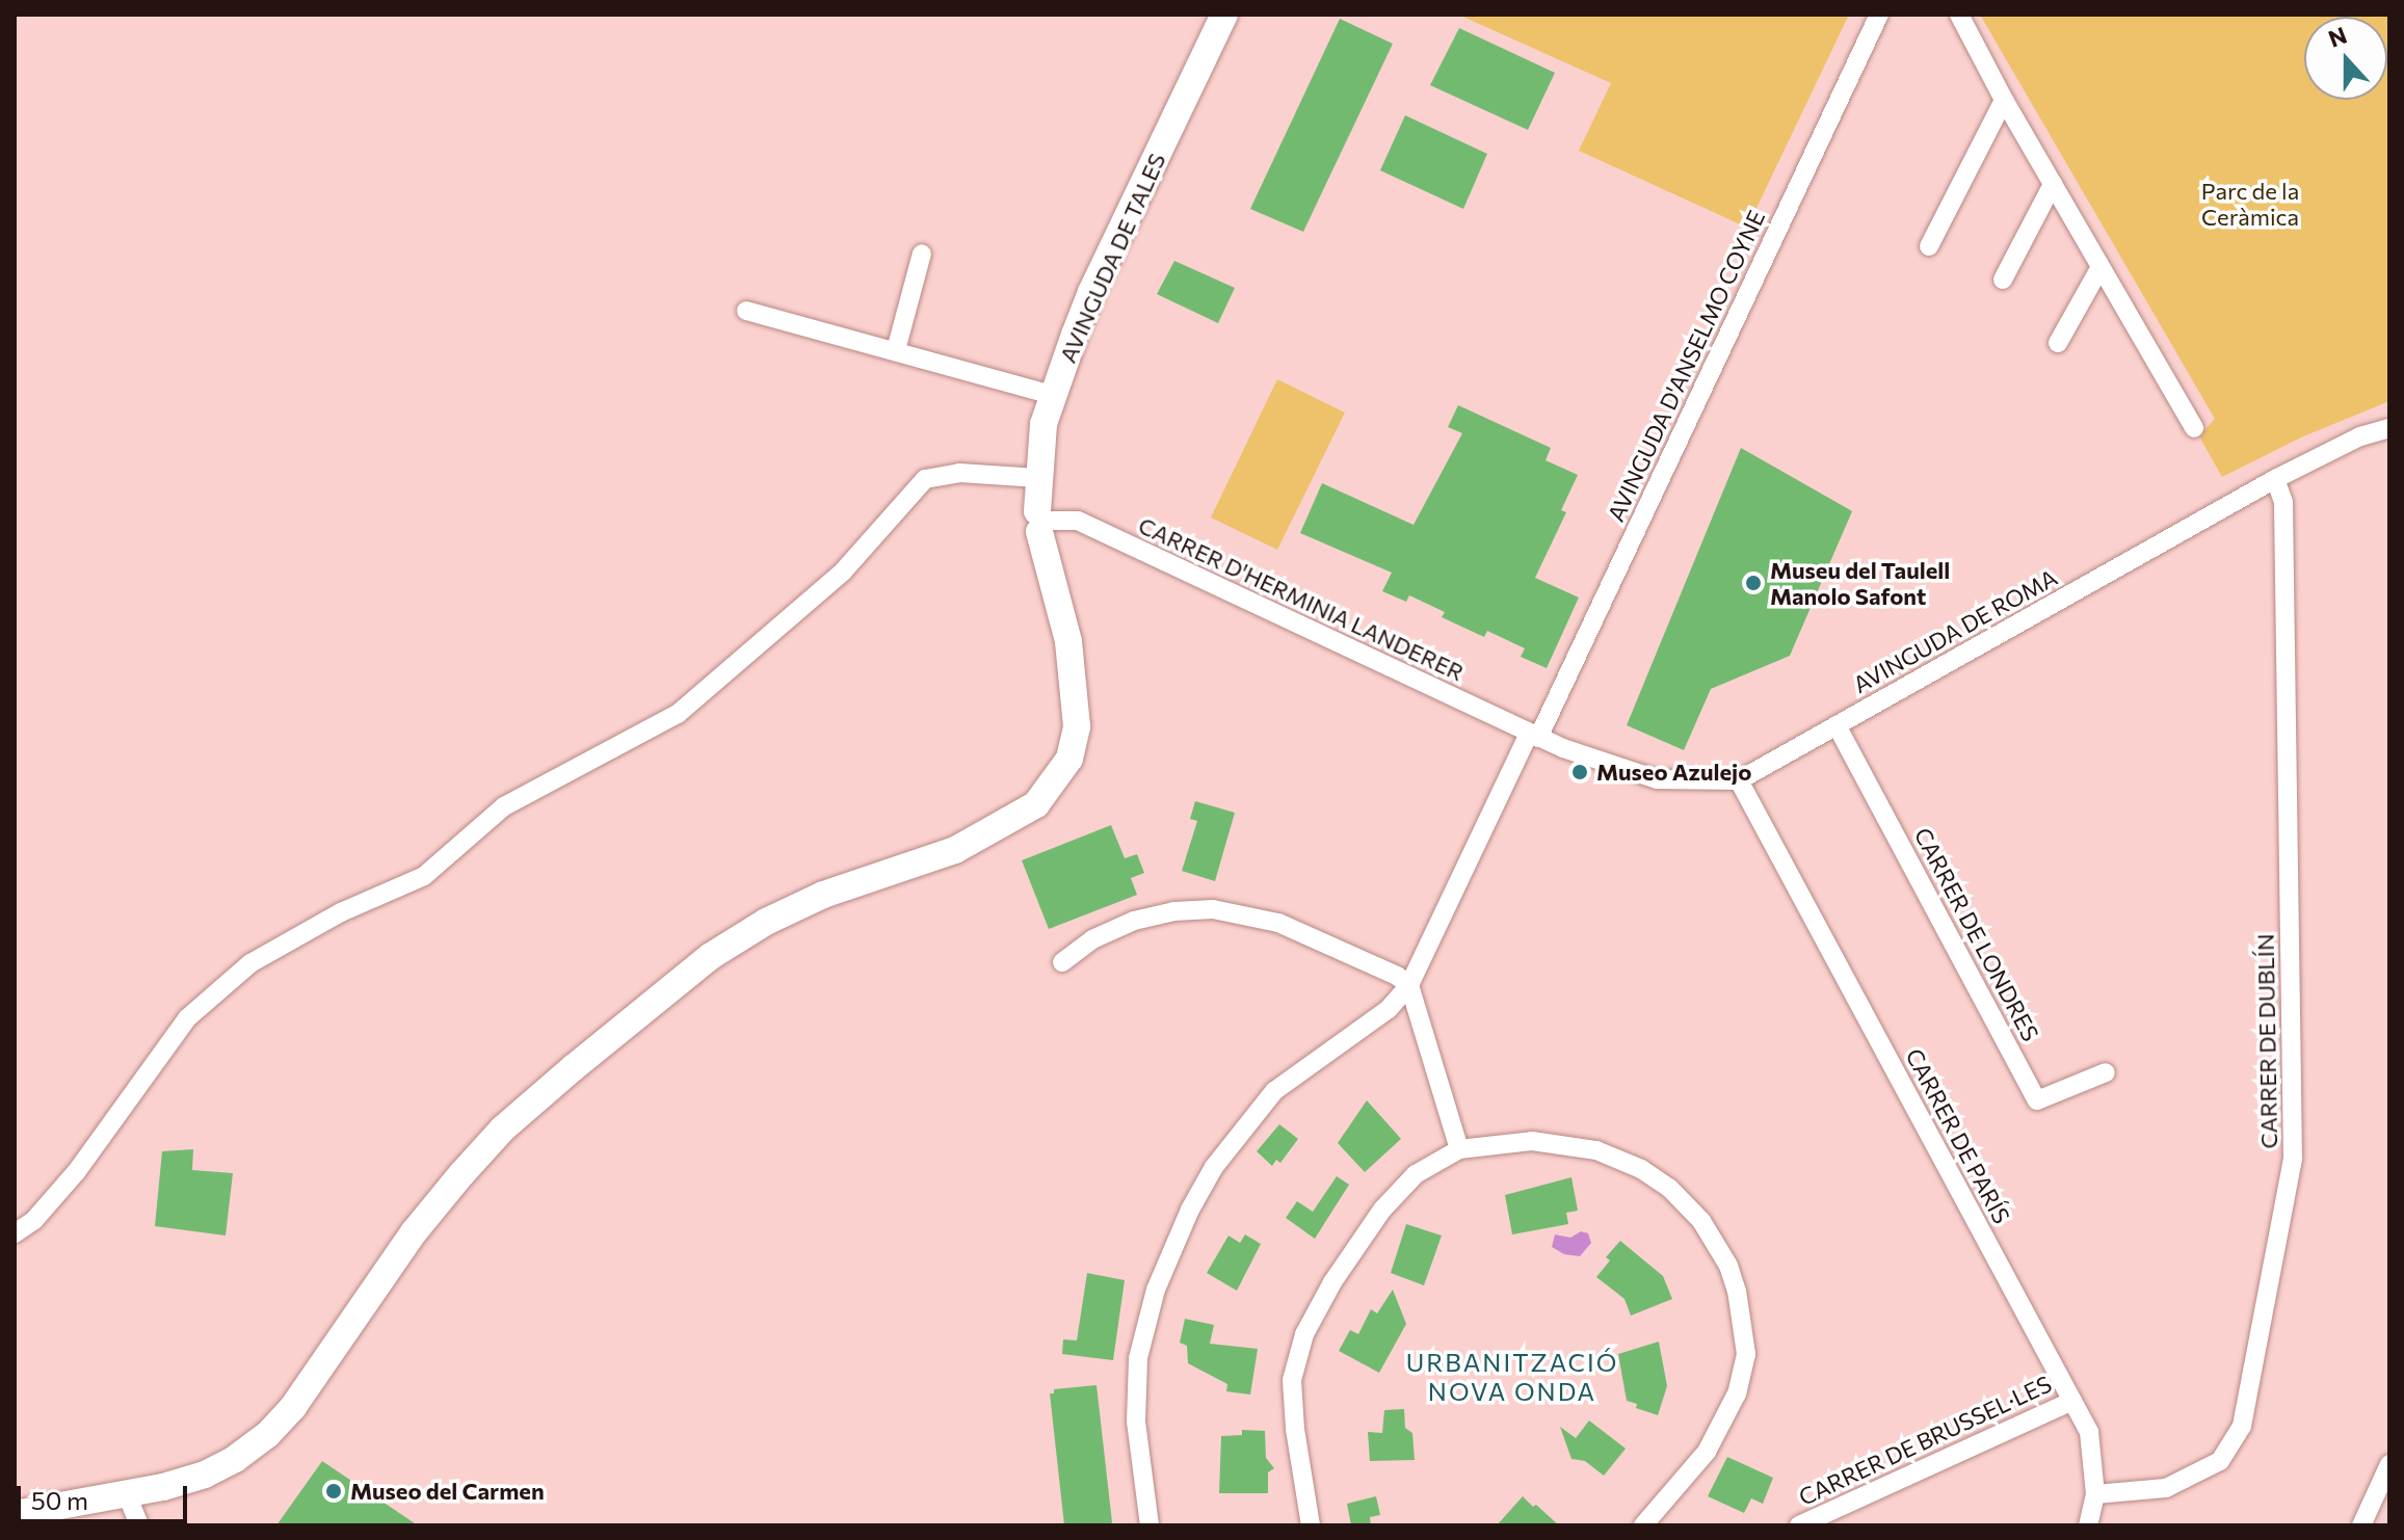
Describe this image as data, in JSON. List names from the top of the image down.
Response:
{
  "streets": {
    "main road": ["AVINGUDA DE TALES"],
    "street": [
      "AVINGUDA D'ANSELMO COYNE",
      "CARRER D'HERMINIA LANDERER",
      "AVINGUDA DE ROMA",
      "CARRER DE LONDRES",
      "CARRER DE DUBLÍN",
      "CARRER DE PARÍS",
      "CARRER DE BRUSSEL·LES"
    ]
  },
  "crossings": [
    ["AVINGUDA DE TALES", "CARRER D'HERMINIA LANDERER"],
    ["AVINGUDA D'ANSELMO COYNE", "CARRER D'HERMINIA LANDERER"],
    ["AVINGUDA DE ROMA", "CARRER DE LONDRES"],
    ["AVINGUDA DE ROMA", "CARRER DE DUBLÍN"],
    ["AVINGUDA DE ROMA", "CARRER DE PARÍS"],
    ["CARRER DE DUBLÍN", "CARRER DE PARÍS"],
    ["CARRER DE PARÍS", "CARRER DE BRUSSEL·LES"]
  ],
  "districts": ["URBANITZACIÓ NOVA ONDA"],
  "parks": ["Parc de la Ceràmica"],
  "places": ["Museu del Taulell Manolo Safont", "Museo Azulejo", "Museo del Carmen"],
  "scale_bar": "50 m",
  "north": "top"
}
